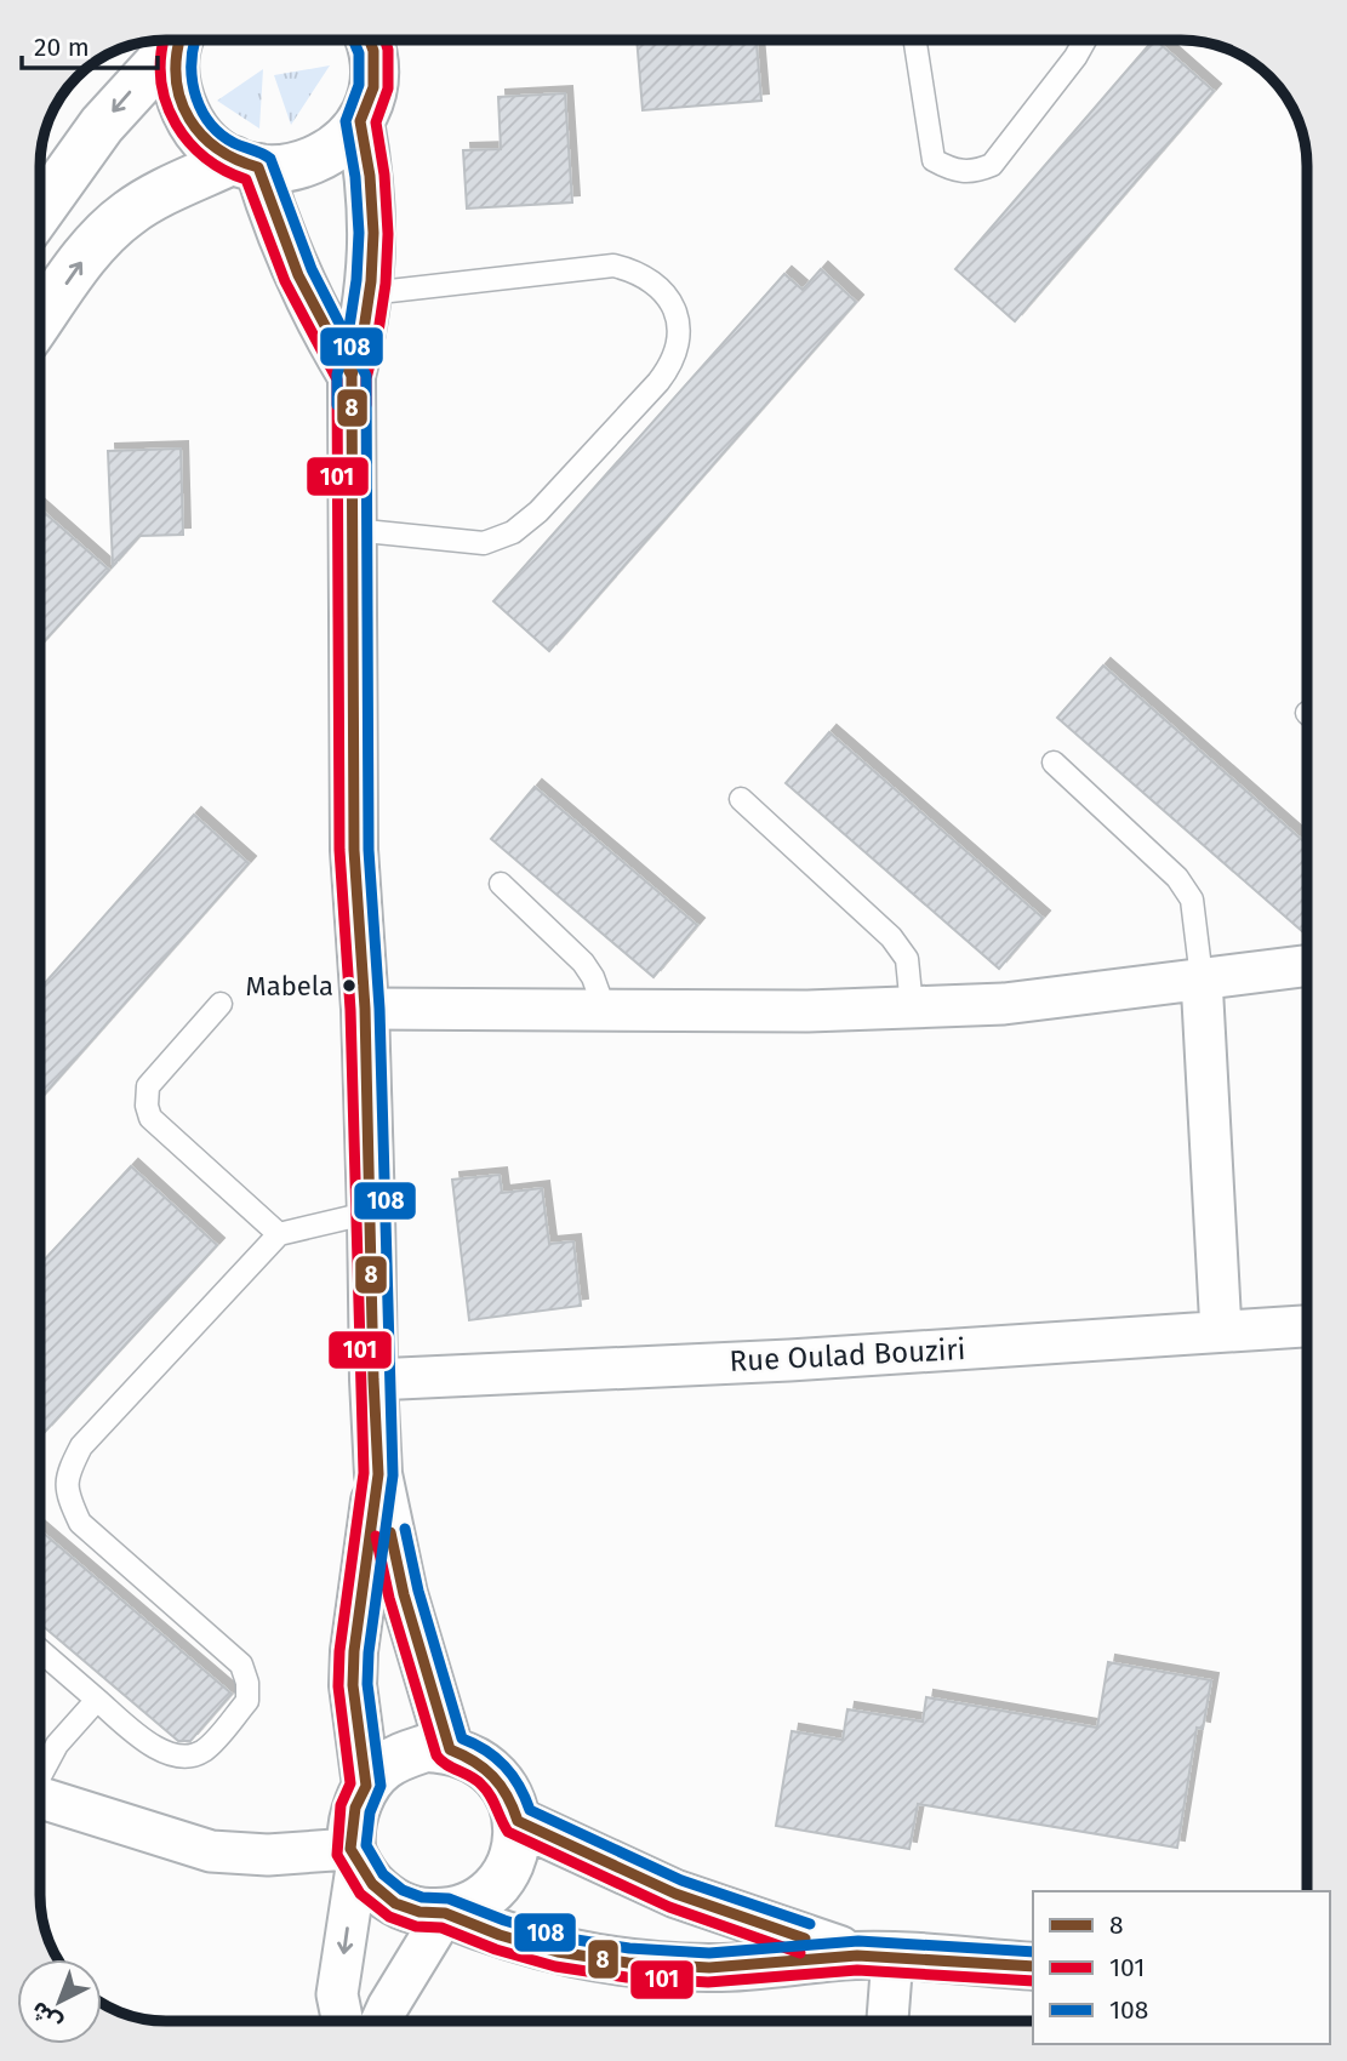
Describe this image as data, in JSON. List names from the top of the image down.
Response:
{
  "streets": {
    "street": ["Rue Oulad Bouziri"]
  },
  "places": ["Mabela"],
  "lines": ["transit line 8", "transit line 101", "transit line 108"],
  "legend": ["8", "101", "108"],
  "scale_bar": "20 m",
  "north": "bottom left"
}
